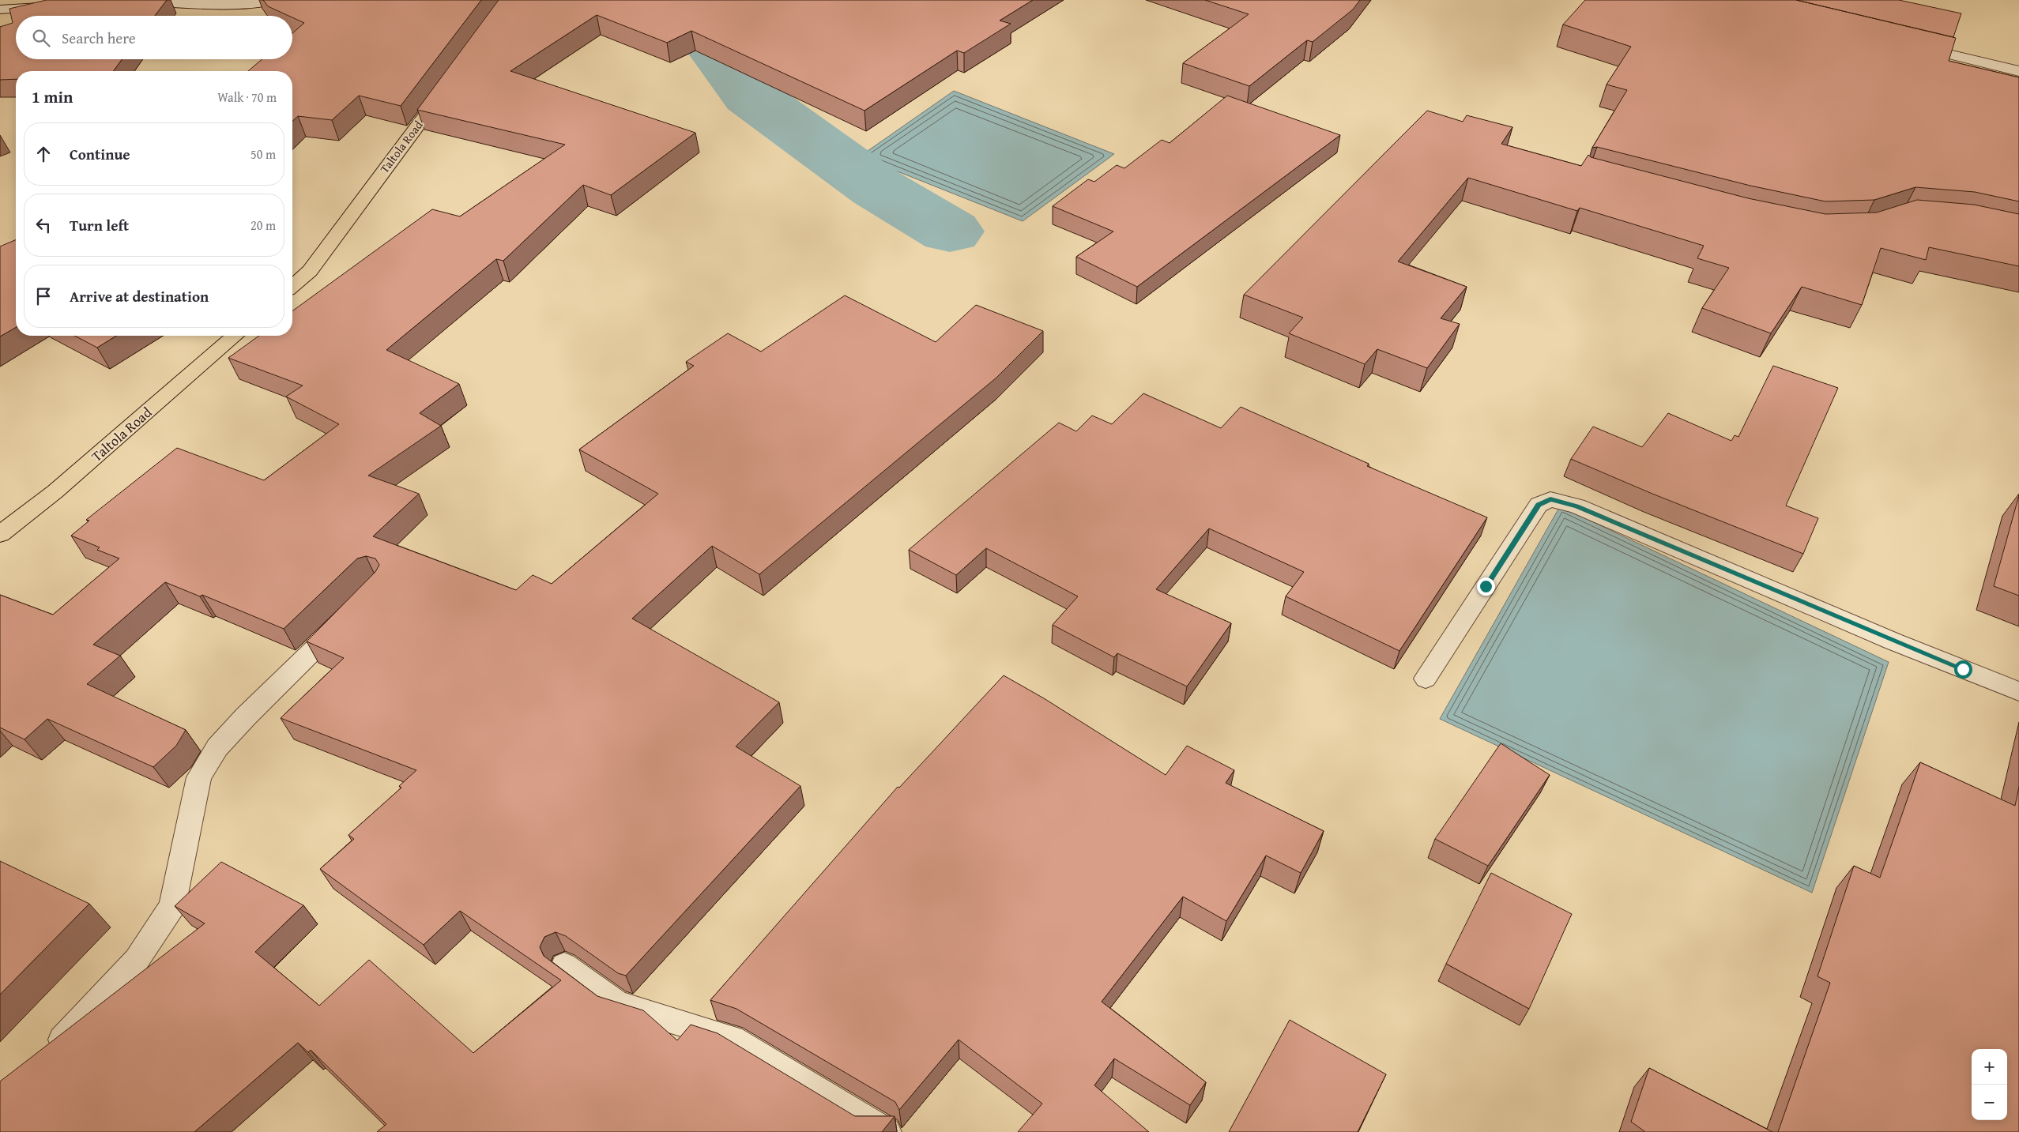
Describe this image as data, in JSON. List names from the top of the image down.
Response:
{
  "streets": {
    "main road": ["Taltola Road"]
  },
  "page": {
    "search": "Search here",
    "heading": ["1 min", "Walk · 70 m"],
    "list": [
      ["Continue", "50 m"],
      ["Turn left", "20 m"],
      "Arrive at destination"
    ],
    "map_buttons": ["+", "−"]
  }
}
